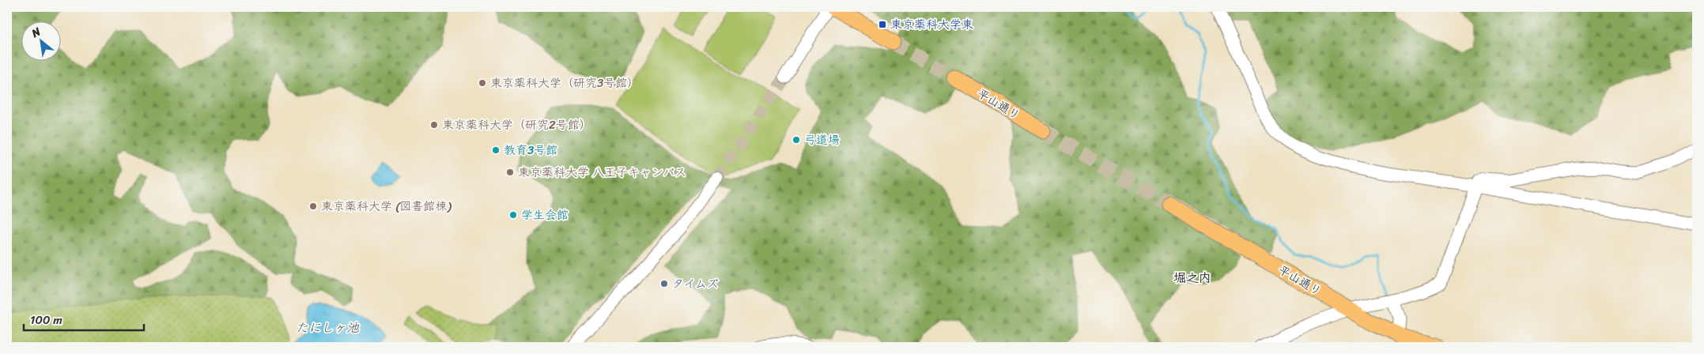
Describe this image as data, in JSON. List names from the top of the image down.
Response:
{
  "streets": {
    "main road": ["平山通り"]
  },
  "districts": ["堀之内"],
  "water": ["たにしヶ池"],
  "places": {
    "transit": ["東京薬科大学東"],
    "other": [
      "東京薬科大学（研究3号館）",
      "東京薬科大学（研究2号館）",
      "弓道場",
      "教育3号館",
      "東京薬科大学 八王子キャンパス",
      "東京薬科大学 (図書館棟)",
      "学生会館",
      "タイムズ"
    ]
  },
  "scale_bar": "100 m",
  "north": "top left"
}
